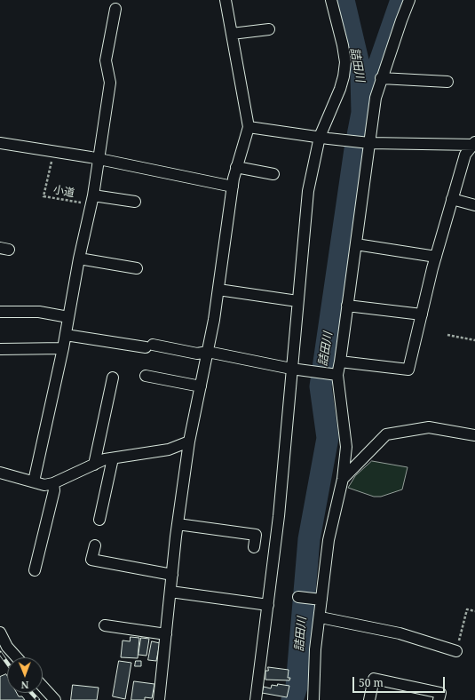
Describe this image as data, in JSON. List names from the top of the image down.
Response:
{
  "streets": {
    "path": ["小道"]
  },
  "water": ["詰田川"],
  "scale_bar": "50 m",
  "north": "bottom"
}
